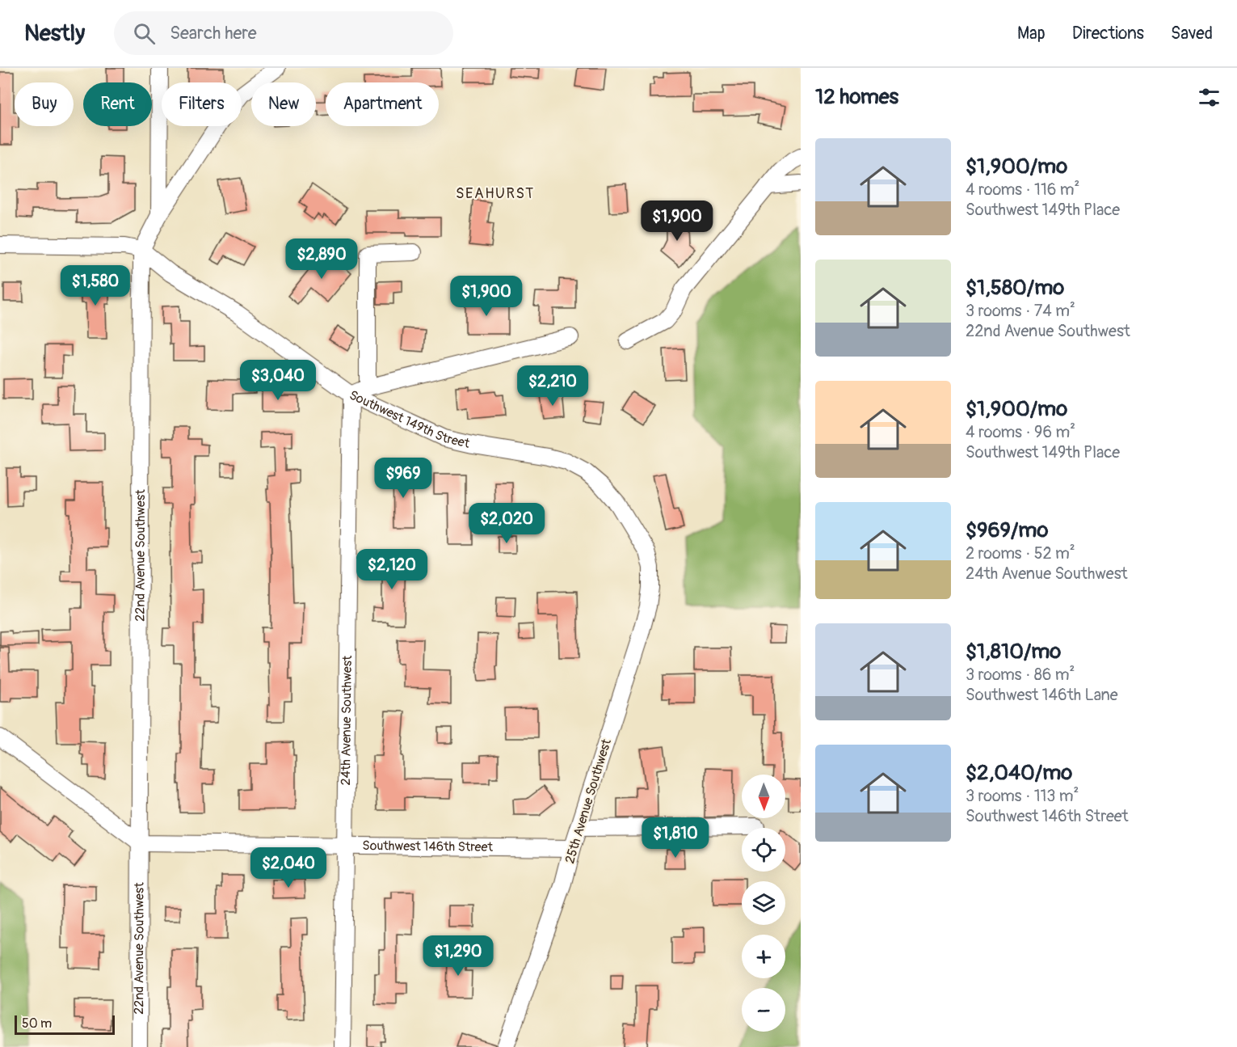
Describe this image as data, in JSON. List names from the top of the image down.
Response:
{
  "streets": {
    "street": [
      "Southwest 149th Street",
      "22nd Avenue Southwest",
      "24th Avenue Southwest",
      "25th Avenue Southwest",
      "Southwest 146th Street"
    ]
  },
  "crossings": [
    ["Southwest 149th Street", "22nd Avenue Southwest"],
    ["Southwest 149th Street", "24th Avenue Southwest"],
    ["Southwest 149th Street", "25th Avenue Southwest"],
    ["22nd Avenue Southwest", "Southwest 146th Street"],
    ["24th Avenue Southwest", "Southwest 146th Street"],
    ["25th Avenue Southwest", "Southwest 146th Street"]
  ],
  "districts": ["SEAHURST"],
  "scale_bar": "50 m",
  "north": "bottom",
  "page": {
    "header": "Nestly",
    "search": "Search here",
    "nav": ["Map", "Directions", "Saved"],
    "heading": "12 homes",
    "chip": [
      "Buy",
      "Rent",
      "Filters",
      "New",
      "Apartment"
    ],
    "list": [
      {
        "name": "$1,900/mo",
        "note": "4 rooms · 116 m² · Southwest 149th Place"
      },
      {
        "name": "$1,580/mo",
        "note": "3 rooms · 74 m² · 22nd Avenue Southwest"
      },
      {
        "name": "$1,900/mo",
        "note": "4 rooms · 96 m² · Southwest 149th Place"
      },
      {
        "name": "$969/mo",
        "note": "2 rooms · 52 m² · 24th Avenue Southwest"
      },
      {
        "name": "$1,810/mo",
        "note": "3 rooms · 86 m² · Southwest 146th Lane"
      },
      {
        "name": "$2,040/mo",
        "note": "3 rooms · 113 m² · Southwest 146th Street"
      }
    ],
    "price": [
      "$1,900",
      "$2,890",
      "$1,580",
      "$1,900",
      "$3,040",
      "$2,210",
      "$969",
      "$2,020",
      "$2,120",
      "$1,810",
      "$2,040",
      "$1,290"
    ],
    "map_buttons": ["+", "−"],
    "scale": "50 m"
  }
}
